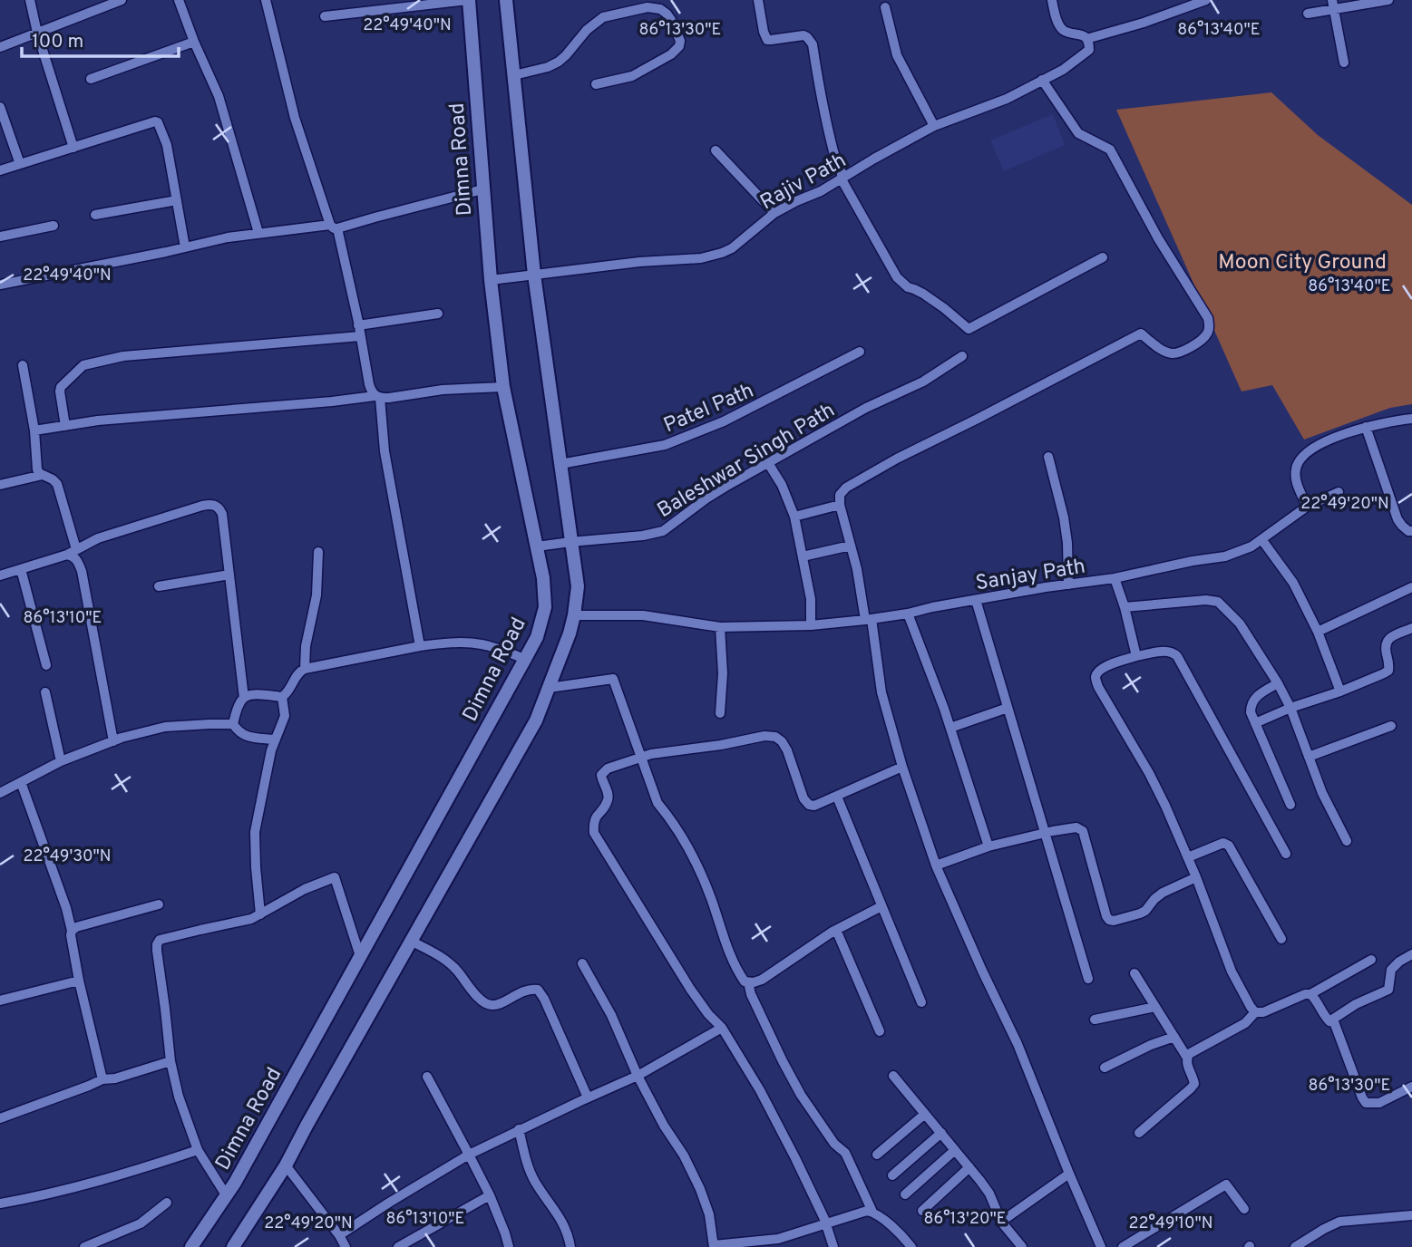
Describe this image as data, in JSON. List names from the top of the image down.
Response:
{
  "streets": {
    "street": [
      "Dimna Road",
      "Rajiv Path",
      "Patel Path",
      "Baleshwar Singh Path",
      "Sanjay Path"
    ]
  },
  "crossings": [
    ["Dimna Road", "Rajiv Path"],
    ["Dimna Road", "Baleshwar Singh Path"]
  ],
  "parks": ["Moon City Ground"],
  "scale_bar": "100 m",
  "coordinates": [
    "22°49'40\"N",
    "86°13'30\"E",
    "86°13'40\"E",
    "22°49'20\"N",
    "86°13'10\"E",
    "22°49'30\"N",
    "86°13'20\"E",
    "22°49'10\"N"
  ]
}
